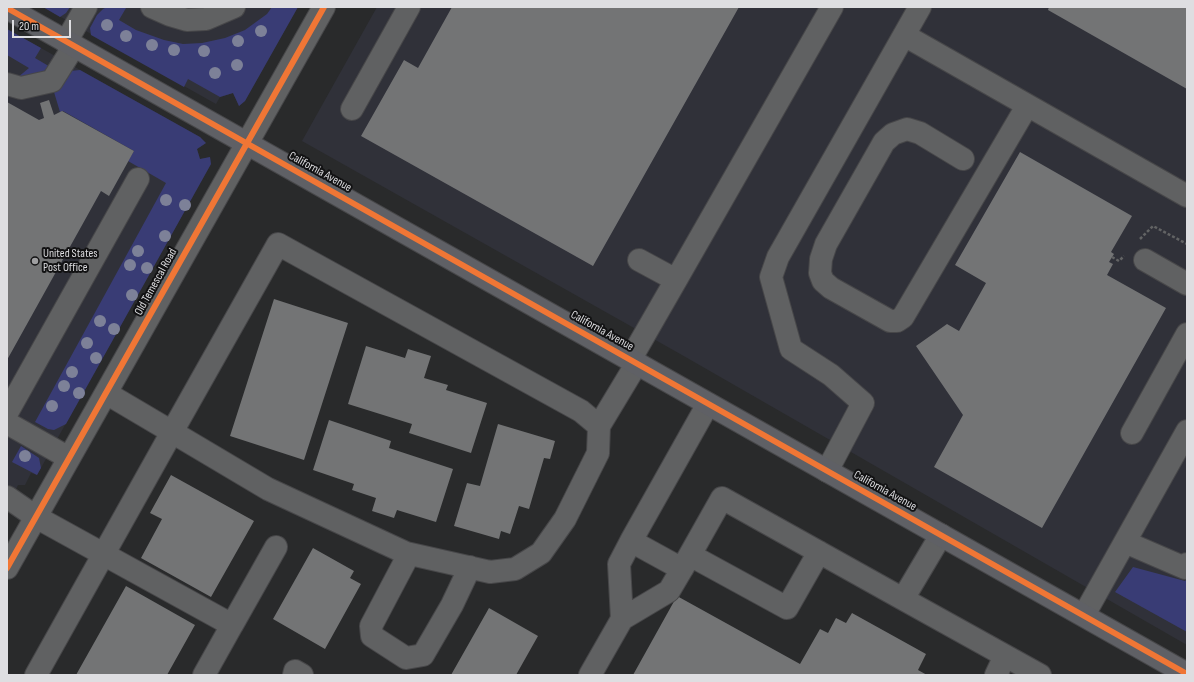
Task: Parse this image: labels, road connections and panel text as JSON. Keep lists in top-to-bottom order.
{
  "streets": {
    "main road": ["California Avenue"],
    "street": ["Old Temescal Road"]
  },
  "crossings": [
    ["California Avenue", "Old Temescal Road"]
  ],
  "places": ["United States Post Office"],
  "scale_bar": "20 m"
}
